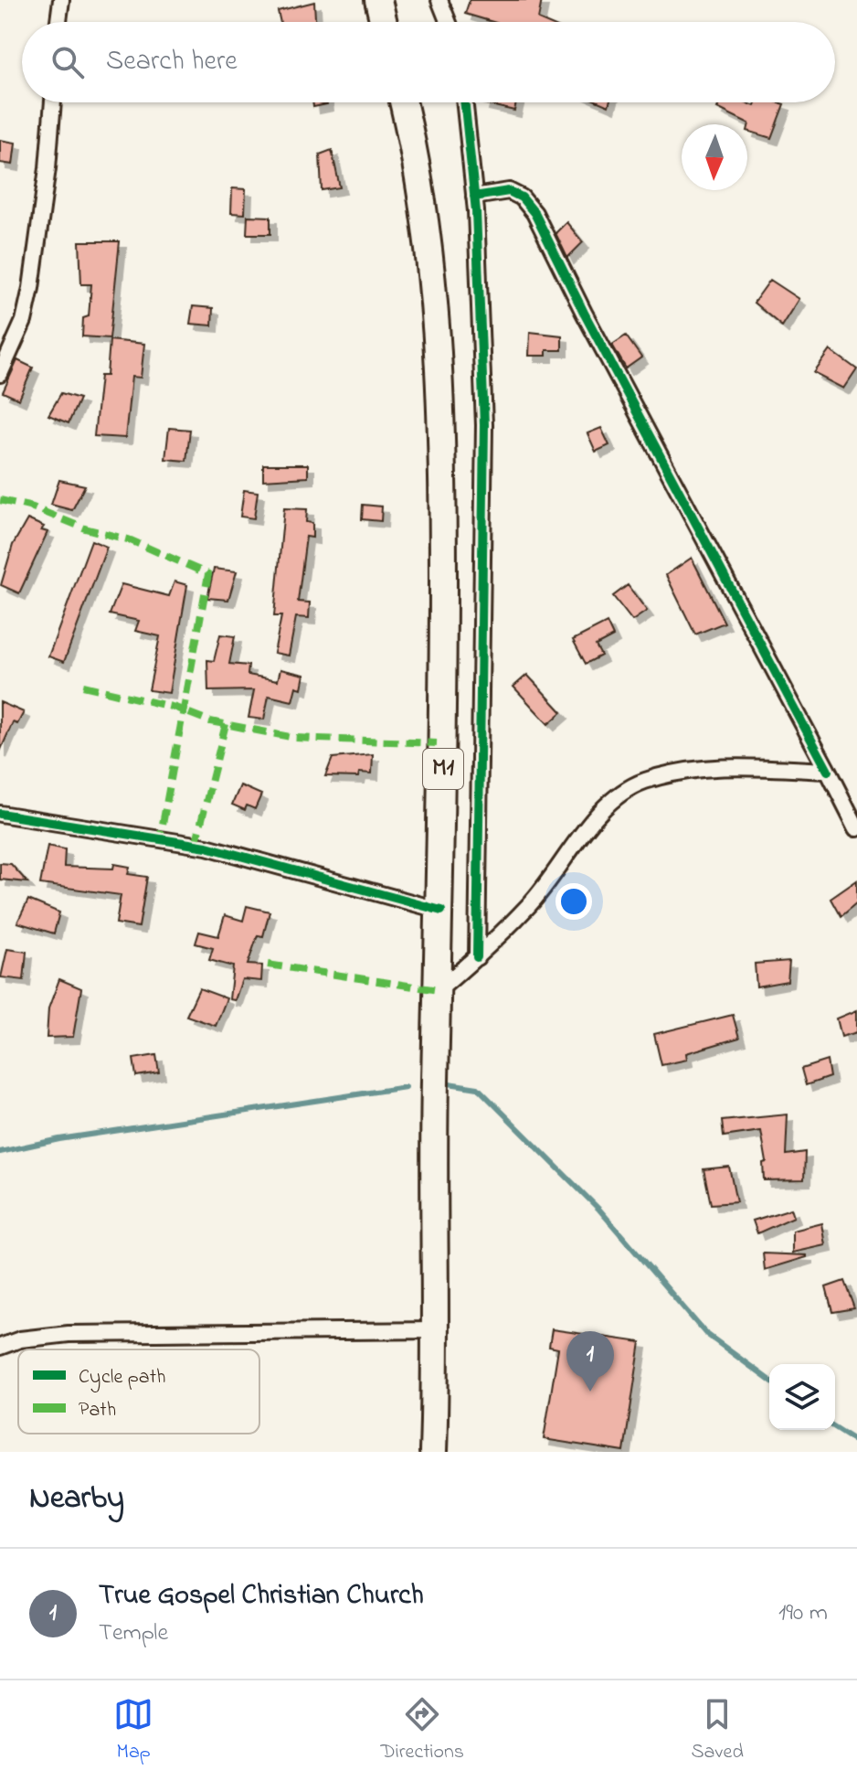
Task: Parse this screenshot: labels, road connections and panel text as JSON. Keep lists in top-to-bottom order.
{
  "streets": {
    "highway": ["M1"]
  },
  "legend": ["Cycle path", "Path"],
  "north": "bottom",
  "page": {
    "search": "Search here",
    "pins": "1",
    "heading": "Nearby",
    "list": [
      {
        "mark": "1",
        "name": "True Gospel Christian Church",
        "note": "Temple",
        "value": "190 m"
      }
    ],
    "nav": ["Map", "Directions", "Saved"]
  }
}
